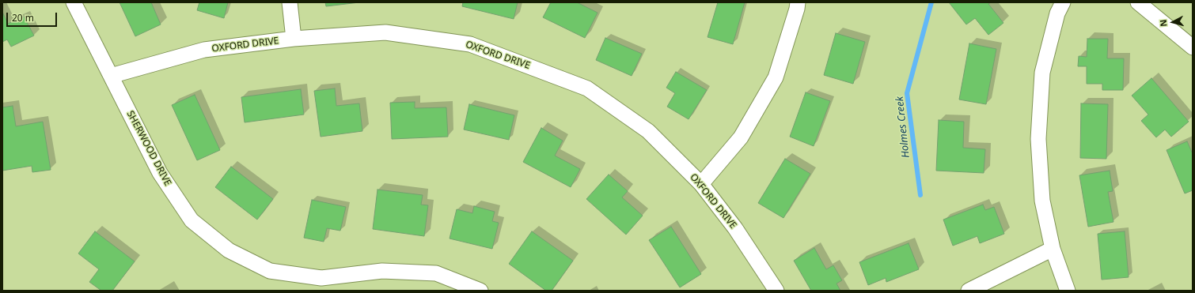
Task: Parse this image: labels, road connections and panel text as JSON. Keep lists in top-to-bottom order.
{
  "streets": {
    "street": ["OXFORD DRIVE", "SHERWOOD DRIVE"]
  },
  "crossings": [
    ["OXFORD DRIVE", "SHERWOOD DRIVE"]
  ],
  "water": ["Holmes Creek"],
  "scale_bar": "20 m",
  "north": "left"
}
